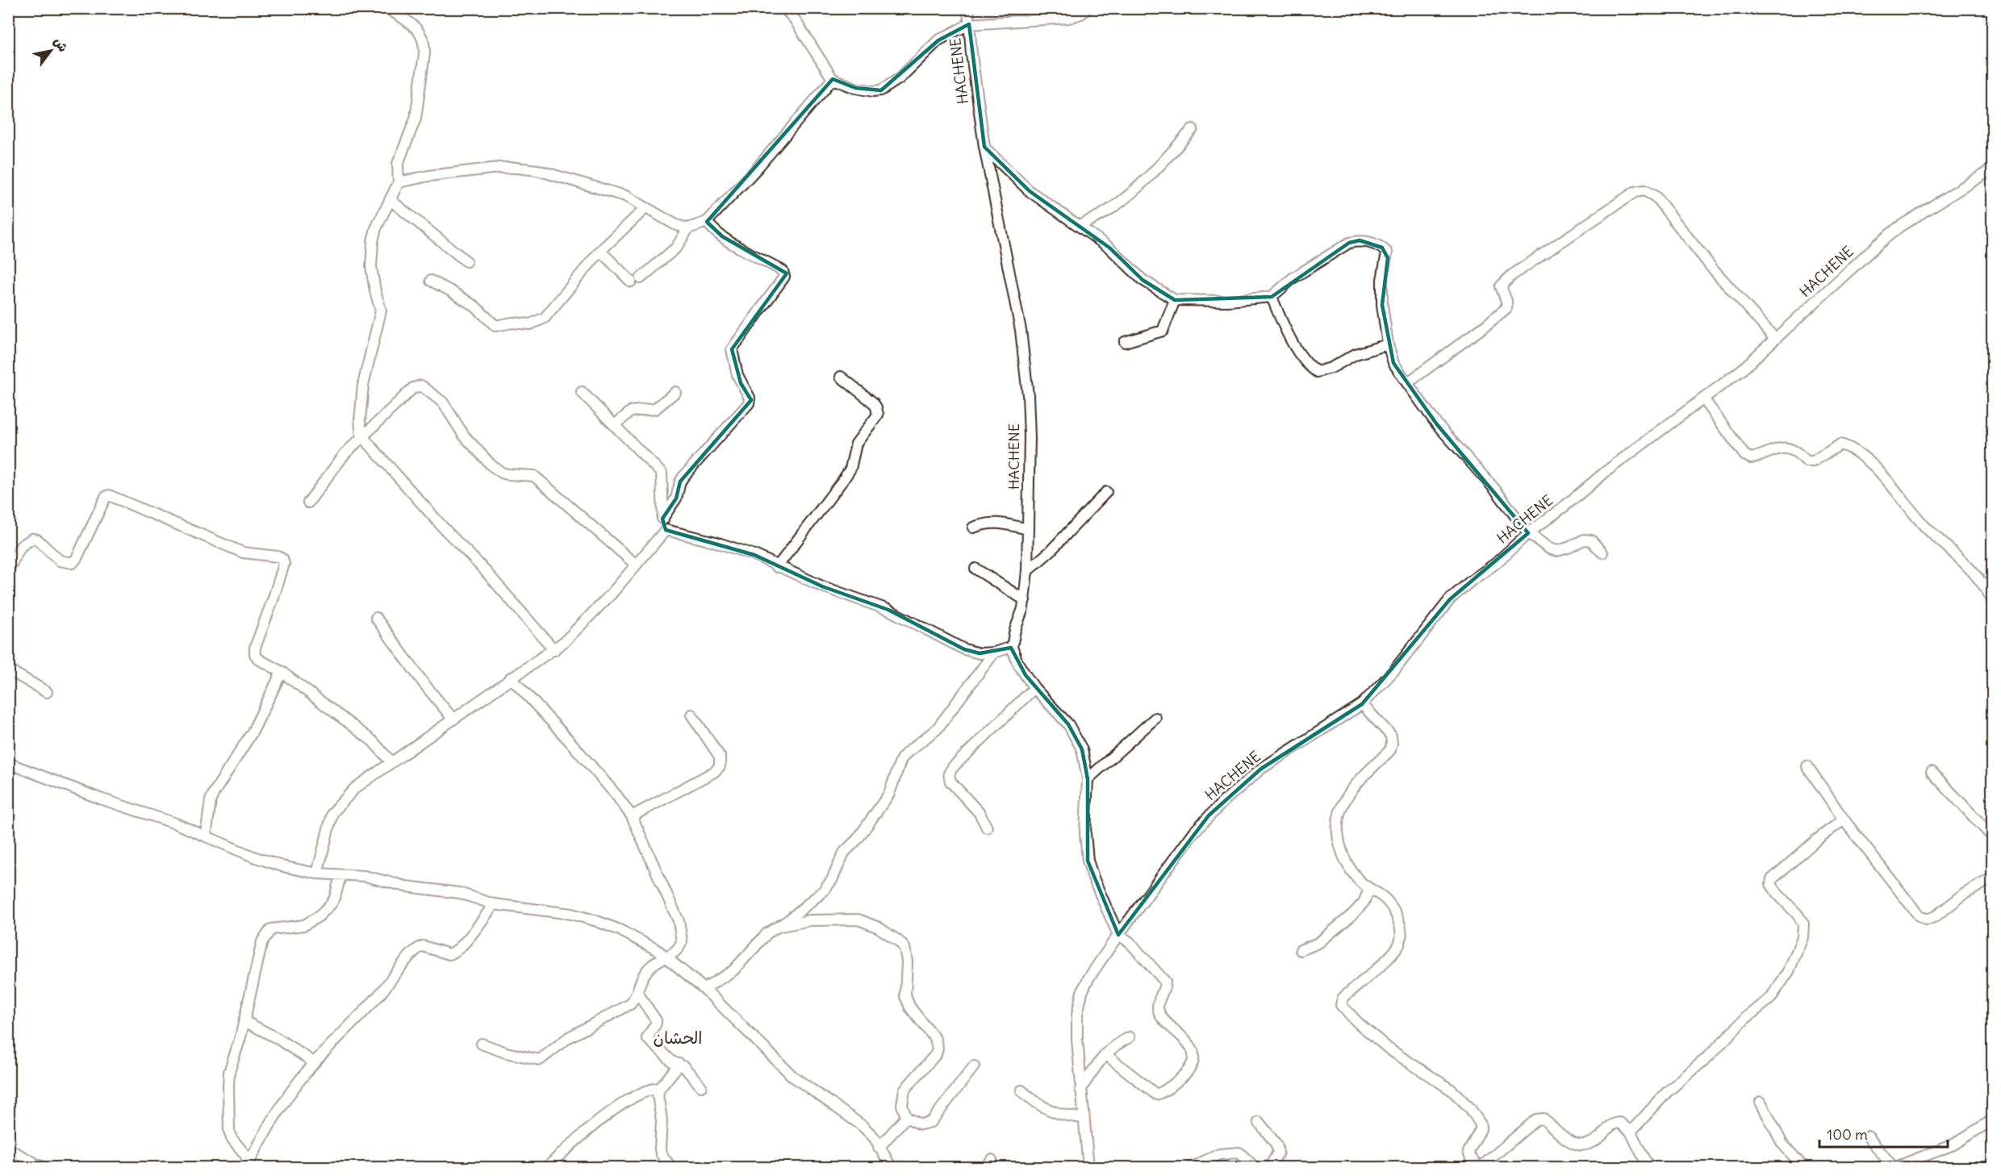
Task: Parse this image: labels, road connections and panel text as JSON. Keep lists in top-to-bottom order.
{
  "streets": {
    "street": ["HACHENE"]
  },
  "districts": ["الحشان"],
  "scale_bar": "100 m",
  "north": "top right"
}
